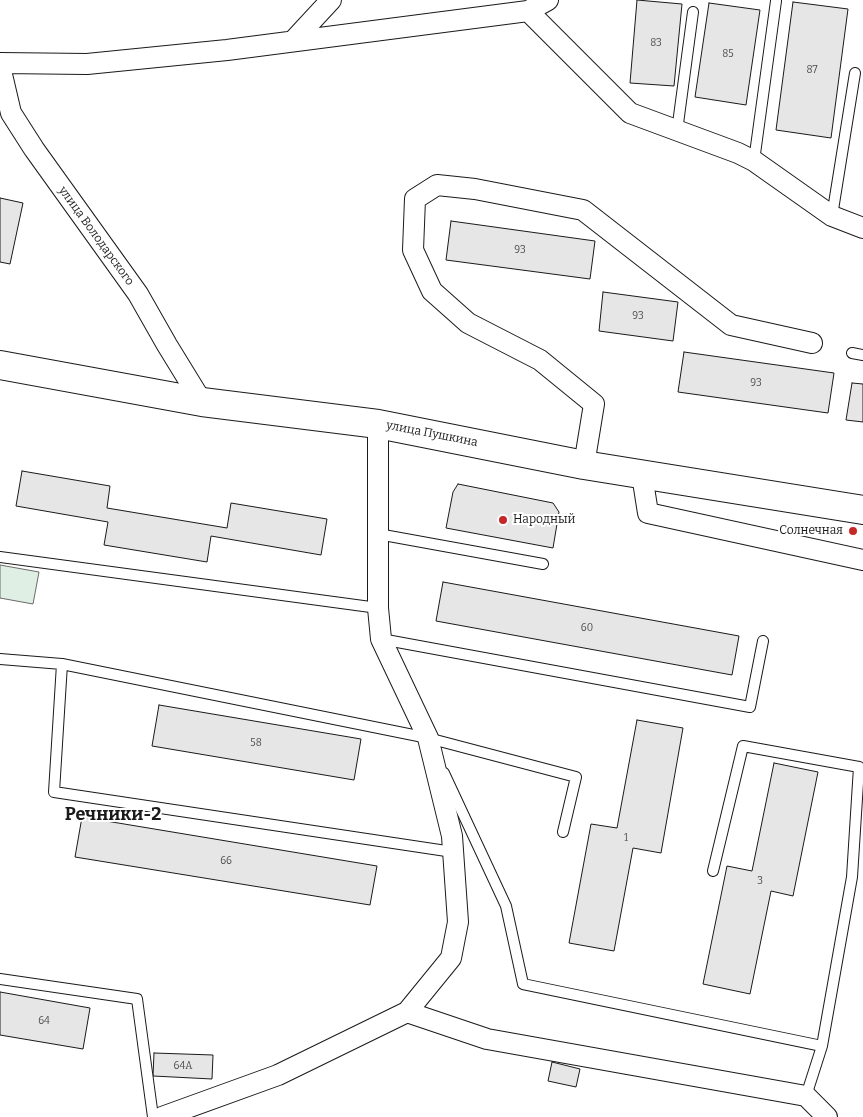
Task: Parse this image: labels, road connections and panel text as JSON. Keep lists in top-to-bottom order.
{
  "streets": {
    "main road": ["улица Пушкина"],
    "street": ["улица Володарского"]
  },
  "crossings": [
    ["улица Володарского", "улица Пушкина"]
  ],
  "districts": ["Речники-2"],
  "places": ["Народный", "Солнечная"],
  "house_numbers": [
    "83",
    "85",
    "87",
    "93",
    "93",
    "93",
    "60",
    "58",
    "1",
    "66",
    "3",
    "64",
    "64А"
  ]
}
